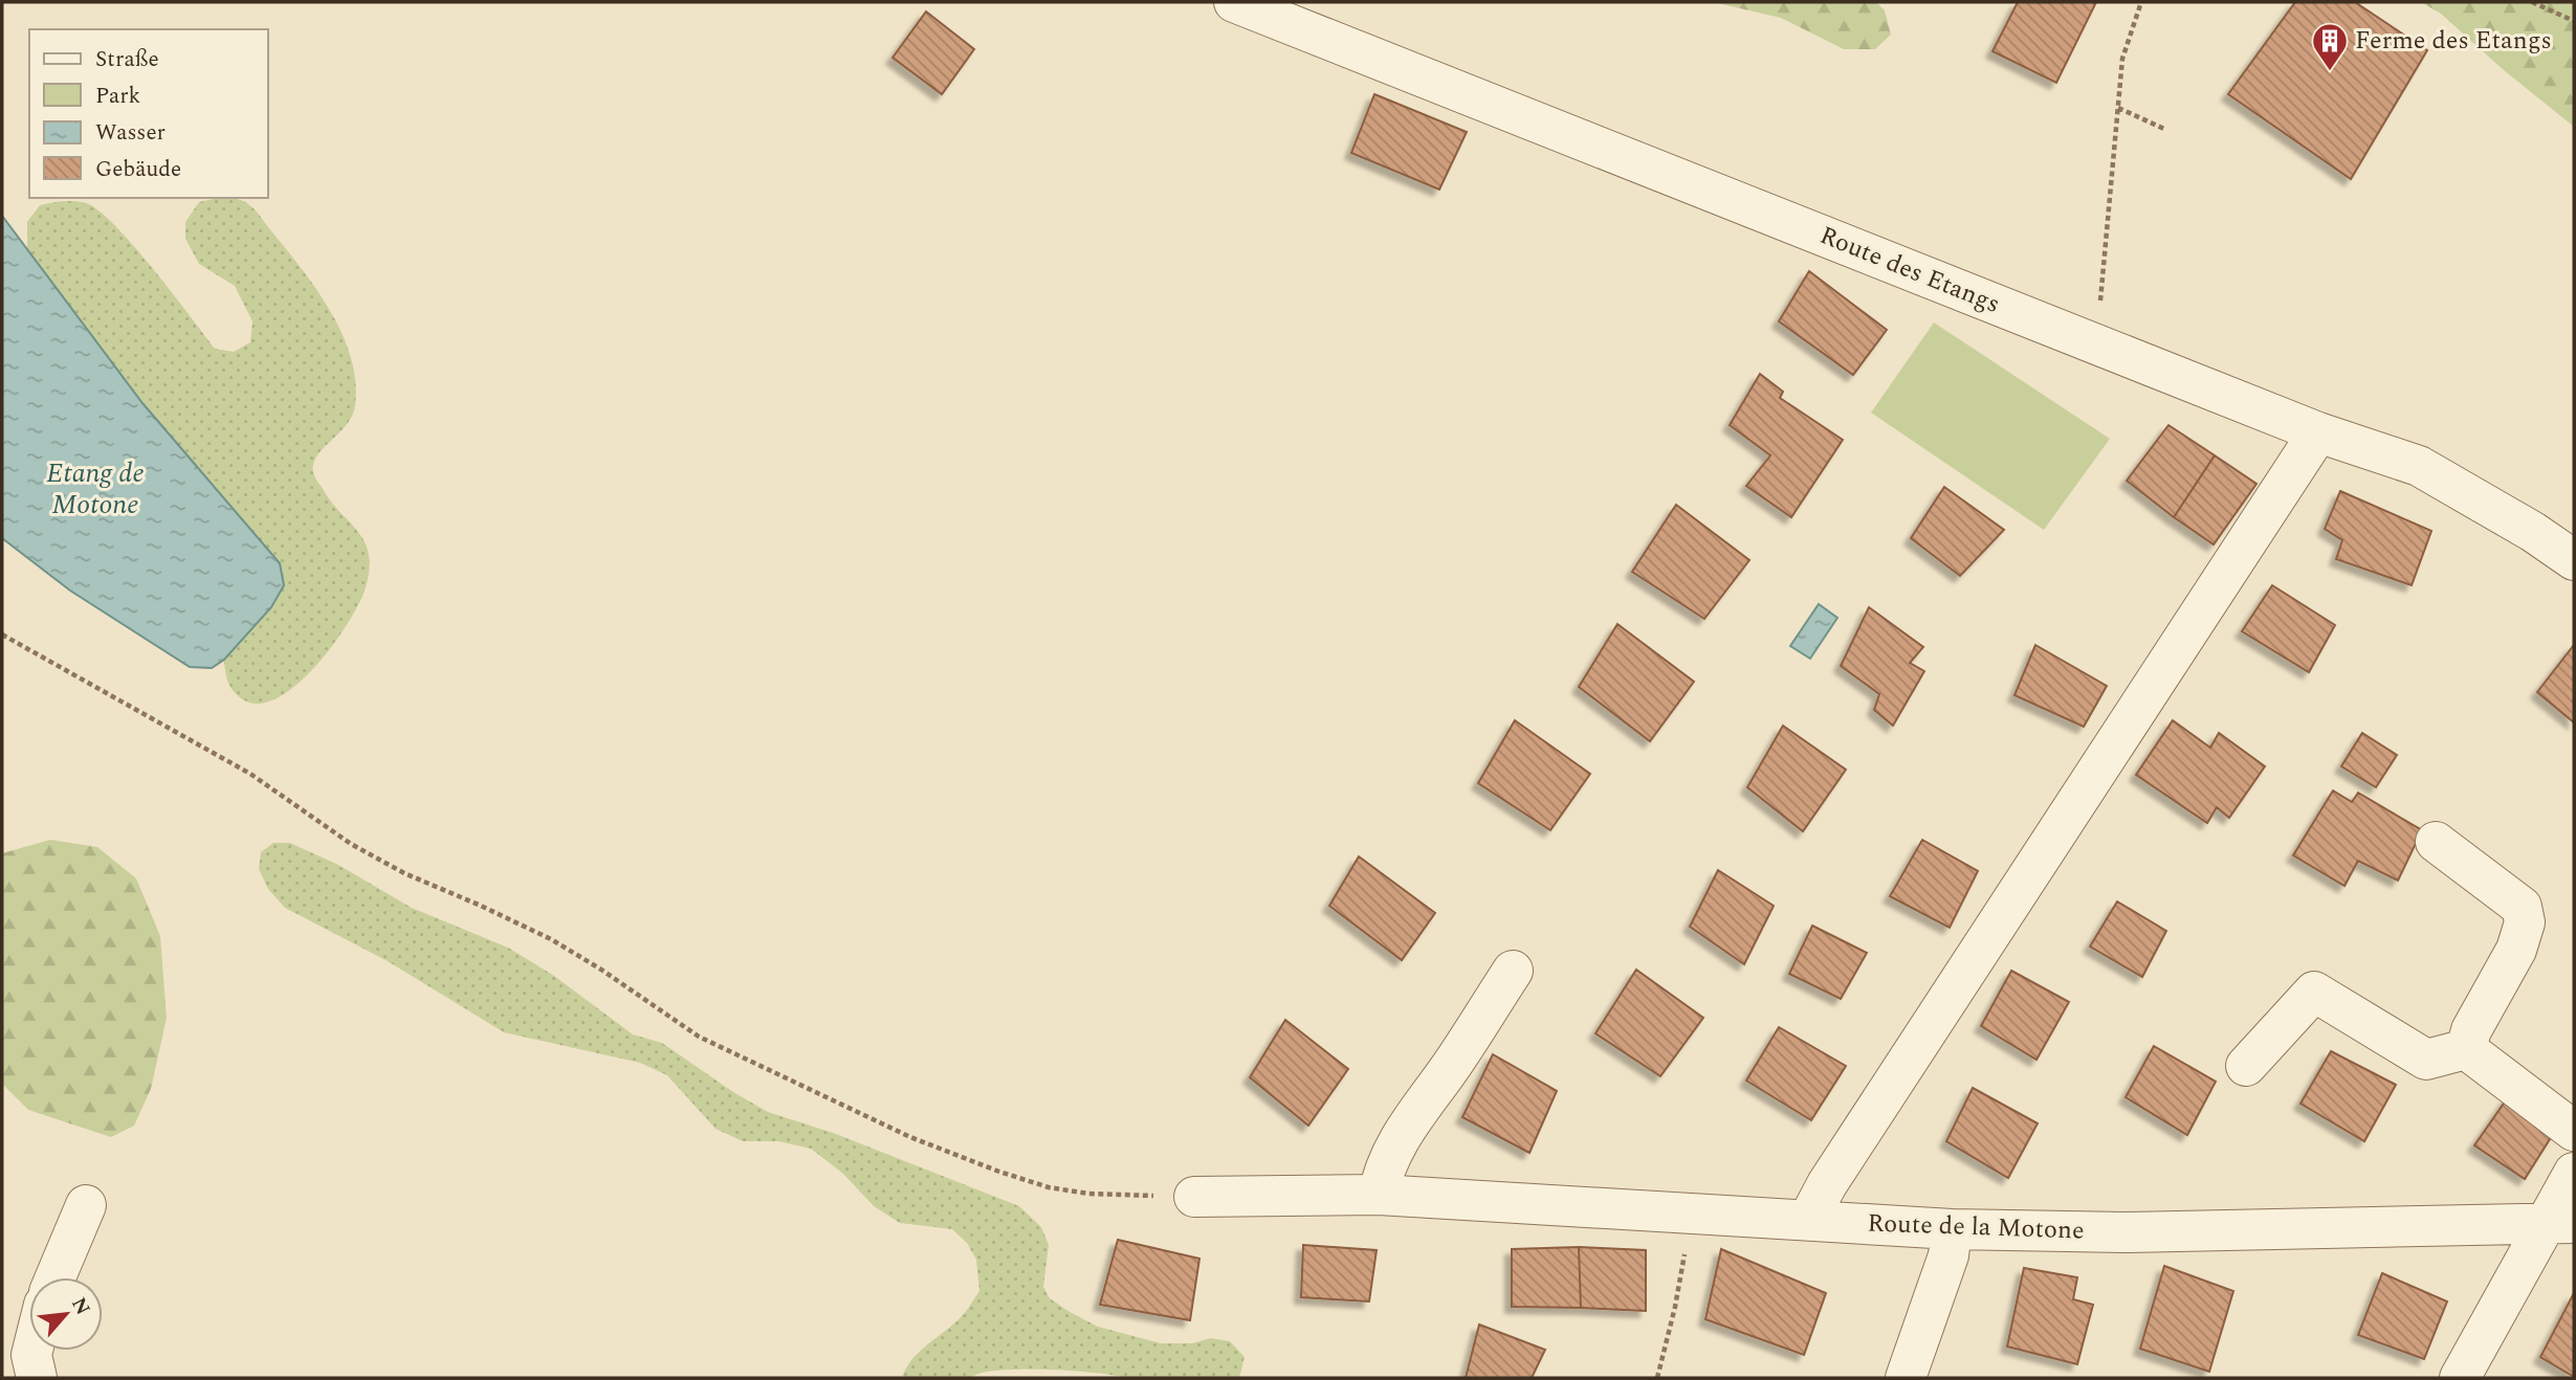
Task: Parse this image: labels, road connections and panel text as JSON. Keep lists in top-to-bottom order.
{
  "streets": {
    "street": ["Route des Etangs", "Route de la Motone"]
  },
  "water": ["Etang de Motone"],
  "places": {
    "building": ["Ferme des Etangs"]
  },
  "legend": [
    "Straße",
    "Park",
    "Wasser",
    "Gebäude"
  ],
  "north": "top right"
}
